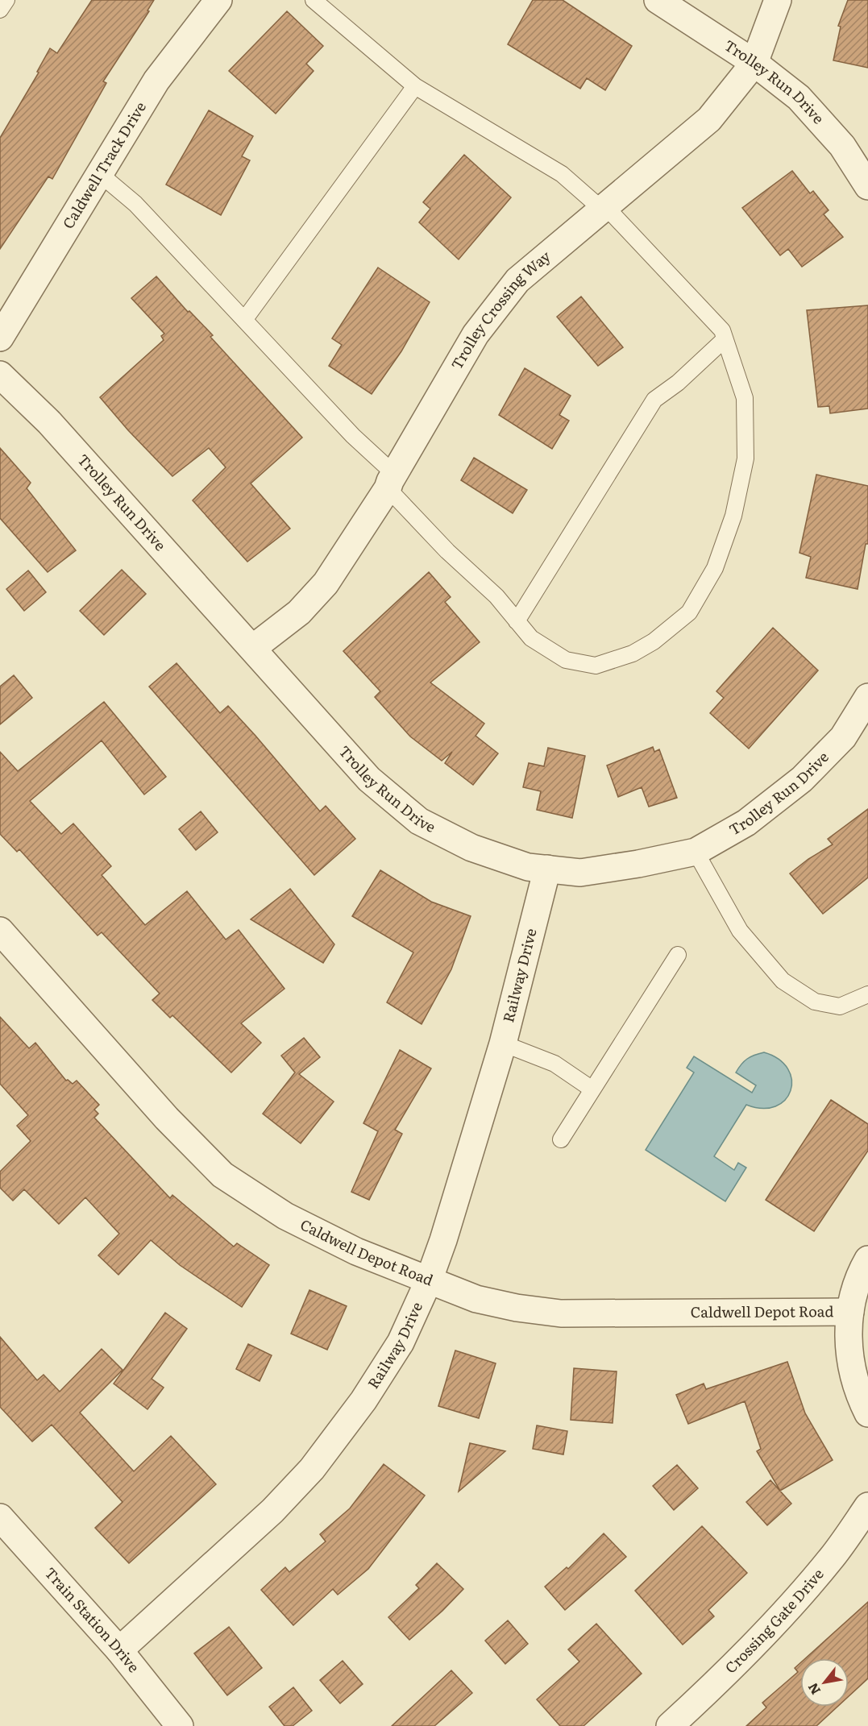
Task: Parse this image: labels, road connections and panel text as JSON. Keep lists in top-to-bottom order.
{
  "streets": {
    "street": [
      "Trolley Run Drive",
      "Caldwell Track Drive",
      "Trolley Crossing Way",
      "Railway Drive",
      "Caldwell Depot Road",
      "Train Station Drive",
      "Crossing Gate Drive"
    ]
  },
  "crossings": [
    ["Trolley Run Drive", "Trolley Crossing Way"],
    ["Trolley Run Drive", "Railway Drive"],
    ["Railway Drive", "Caldwell Depot Road"],
    ["Railway Drive", "Train Station Drive"]
  ],
  "north": "bottom left"
}
